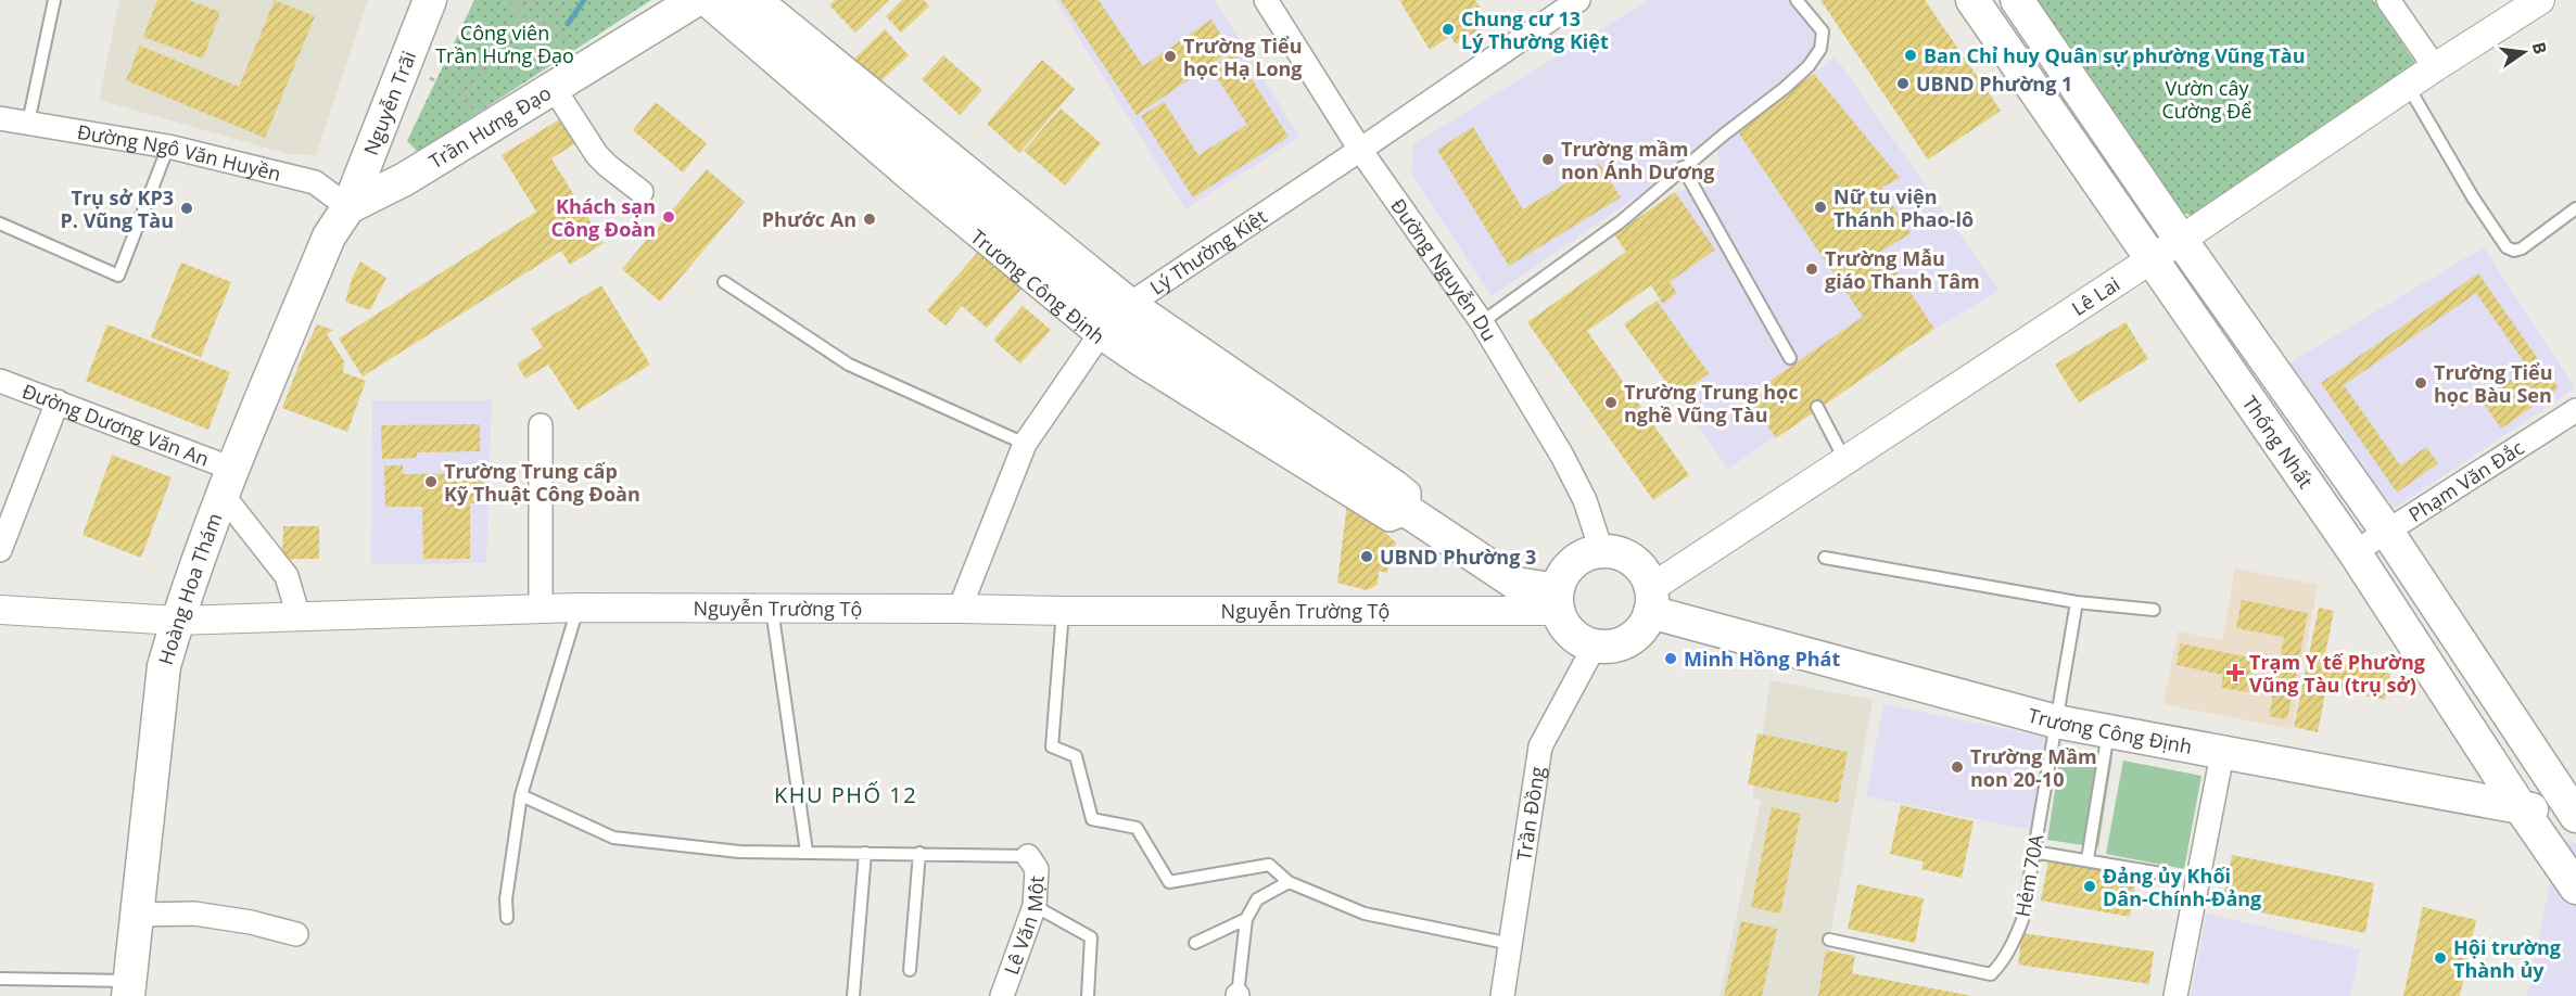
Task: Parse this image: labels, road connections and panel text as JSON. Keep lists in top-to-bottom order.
{
  "streets": {
    "main road": [
      "Nguyễn Trãi",
      "Trần Hưng Đạo",
      "Trương Công Định",
      "Thống Nhất",
      "Hoàng Hoa Thám"
    ],
    "street": [
      "Đường Ngô Văn Huyền",
      "Lý Thường Kiệt",
      "Đường Nguyễn Du",
      "Lê Lai",
      "Đường Dương Văn An",
      "Phạm Văn Đắc",
      "Nguyễn Trường Tộ",
      "Trần Đồng",
      "Lê Văn Một"
    ],
    "lane": ["Hẻm 70A"]
  },
  "crossings": [
    ["Nguyễn Trãi", "Trần Hưng Đạo"],
    ["Nguyễn Trãi", "Đường Ngô Văn Huyền"],
    ["Nguyễn Trãi", "Hoàng Hoa Thám"],
    ["Trần Hưng Đạo", "Đường Ngô Văn Huyền"],
    ["Trần Hưng Đạo", "Trương Công Định"],
    ["Trần Hưng Đạo", "Hoàng Hoa Thám"],
    ["Đường Ngô Văn Huyền", "Hoàng Hoa Thám"],
    ["Lý Thường Kiệt", "Đường Nguyễn Du"],
    ["Lý Thường Kiệt", "Trương Công Định"],
    ["Lý Thường Kiệt", "Nguyễn Trường Tộ"],
    ["Đường Nguyễn Du", "Trương Công Định"],
    ["Đường Nguyễn Du", "Lê Lai"],
    ["Đường Nguyễn Du", "Nguyễn Trường Tộ"],
    ["Đường Nguyễn Du", "Trần Đồng"],
    ["Trương Công Định", "Lê Lai"],
    ["Trương Công Định", "Thống Nhất"],
    ["Trương Công Định", "Nguyễn Trường Tộ"],
    ["Trương Công Định", "Trần Đồng"],
    ["Trương Công Định", "Hẻm 70A"],
    ["Lê Lai", "Thống Nhất"],
    ["Lê Lai", "Nguyễn Trường Tộ"],
    ["Lê Lai", "Trần Đồng"],
    ["Đường Dương Văn An", "Hoàng Hoa Thám"],
    ["Thống Nhất", "Phạm Văn Đắc"],
    ["Hoàng Hoa Thám", "Nguyễn Trường Tộ"],
    ["Nguyễn Trường Tộ", "Trần Đồng"]
  ],
  "districts": ["KHU PHỐ 12"],
  "parks": ["Công viên Trần Hưng Đạo", "Vườn cây Cường Để"],
  "places": {
    "other": [
      "Chung cư 13 Lý Thường Kiệt",
      "Ban Chỉ huy Quân sự phường Vũng Tàu",
      "Trường Tiểu học Hạ Long",
      "UBND Phường 1",
      "Trường mầm non Ánh Dương",
      "Nữ tu viện Thánh Phao-lô",
      "Trụ sở KP3 P. Vũng Tàu",
      "Khách sạn Công Đoàn",
      "Phước An",
      "Trường Mẫu giáo Thanh Tâm",
      "Trường Tiểu học Bàu Sen",
      "Trường Trung học nghề Vũng Tàu",
      "Trường Trung cấp Kỹ Thuật Công Đoàn",
      "UBND Phường 3",
      "Minh Hồng Phát",
      "Trường Mầm non 20-10",
      "Đảng ủy Khối Dân-Chính-Đảng",
      "Hội trường Thành ủy"
    ],
    "health": ["Trạm Y tế Phường Vũng Tàu (trụ sở)"]
  },
  "north": "right"
}
